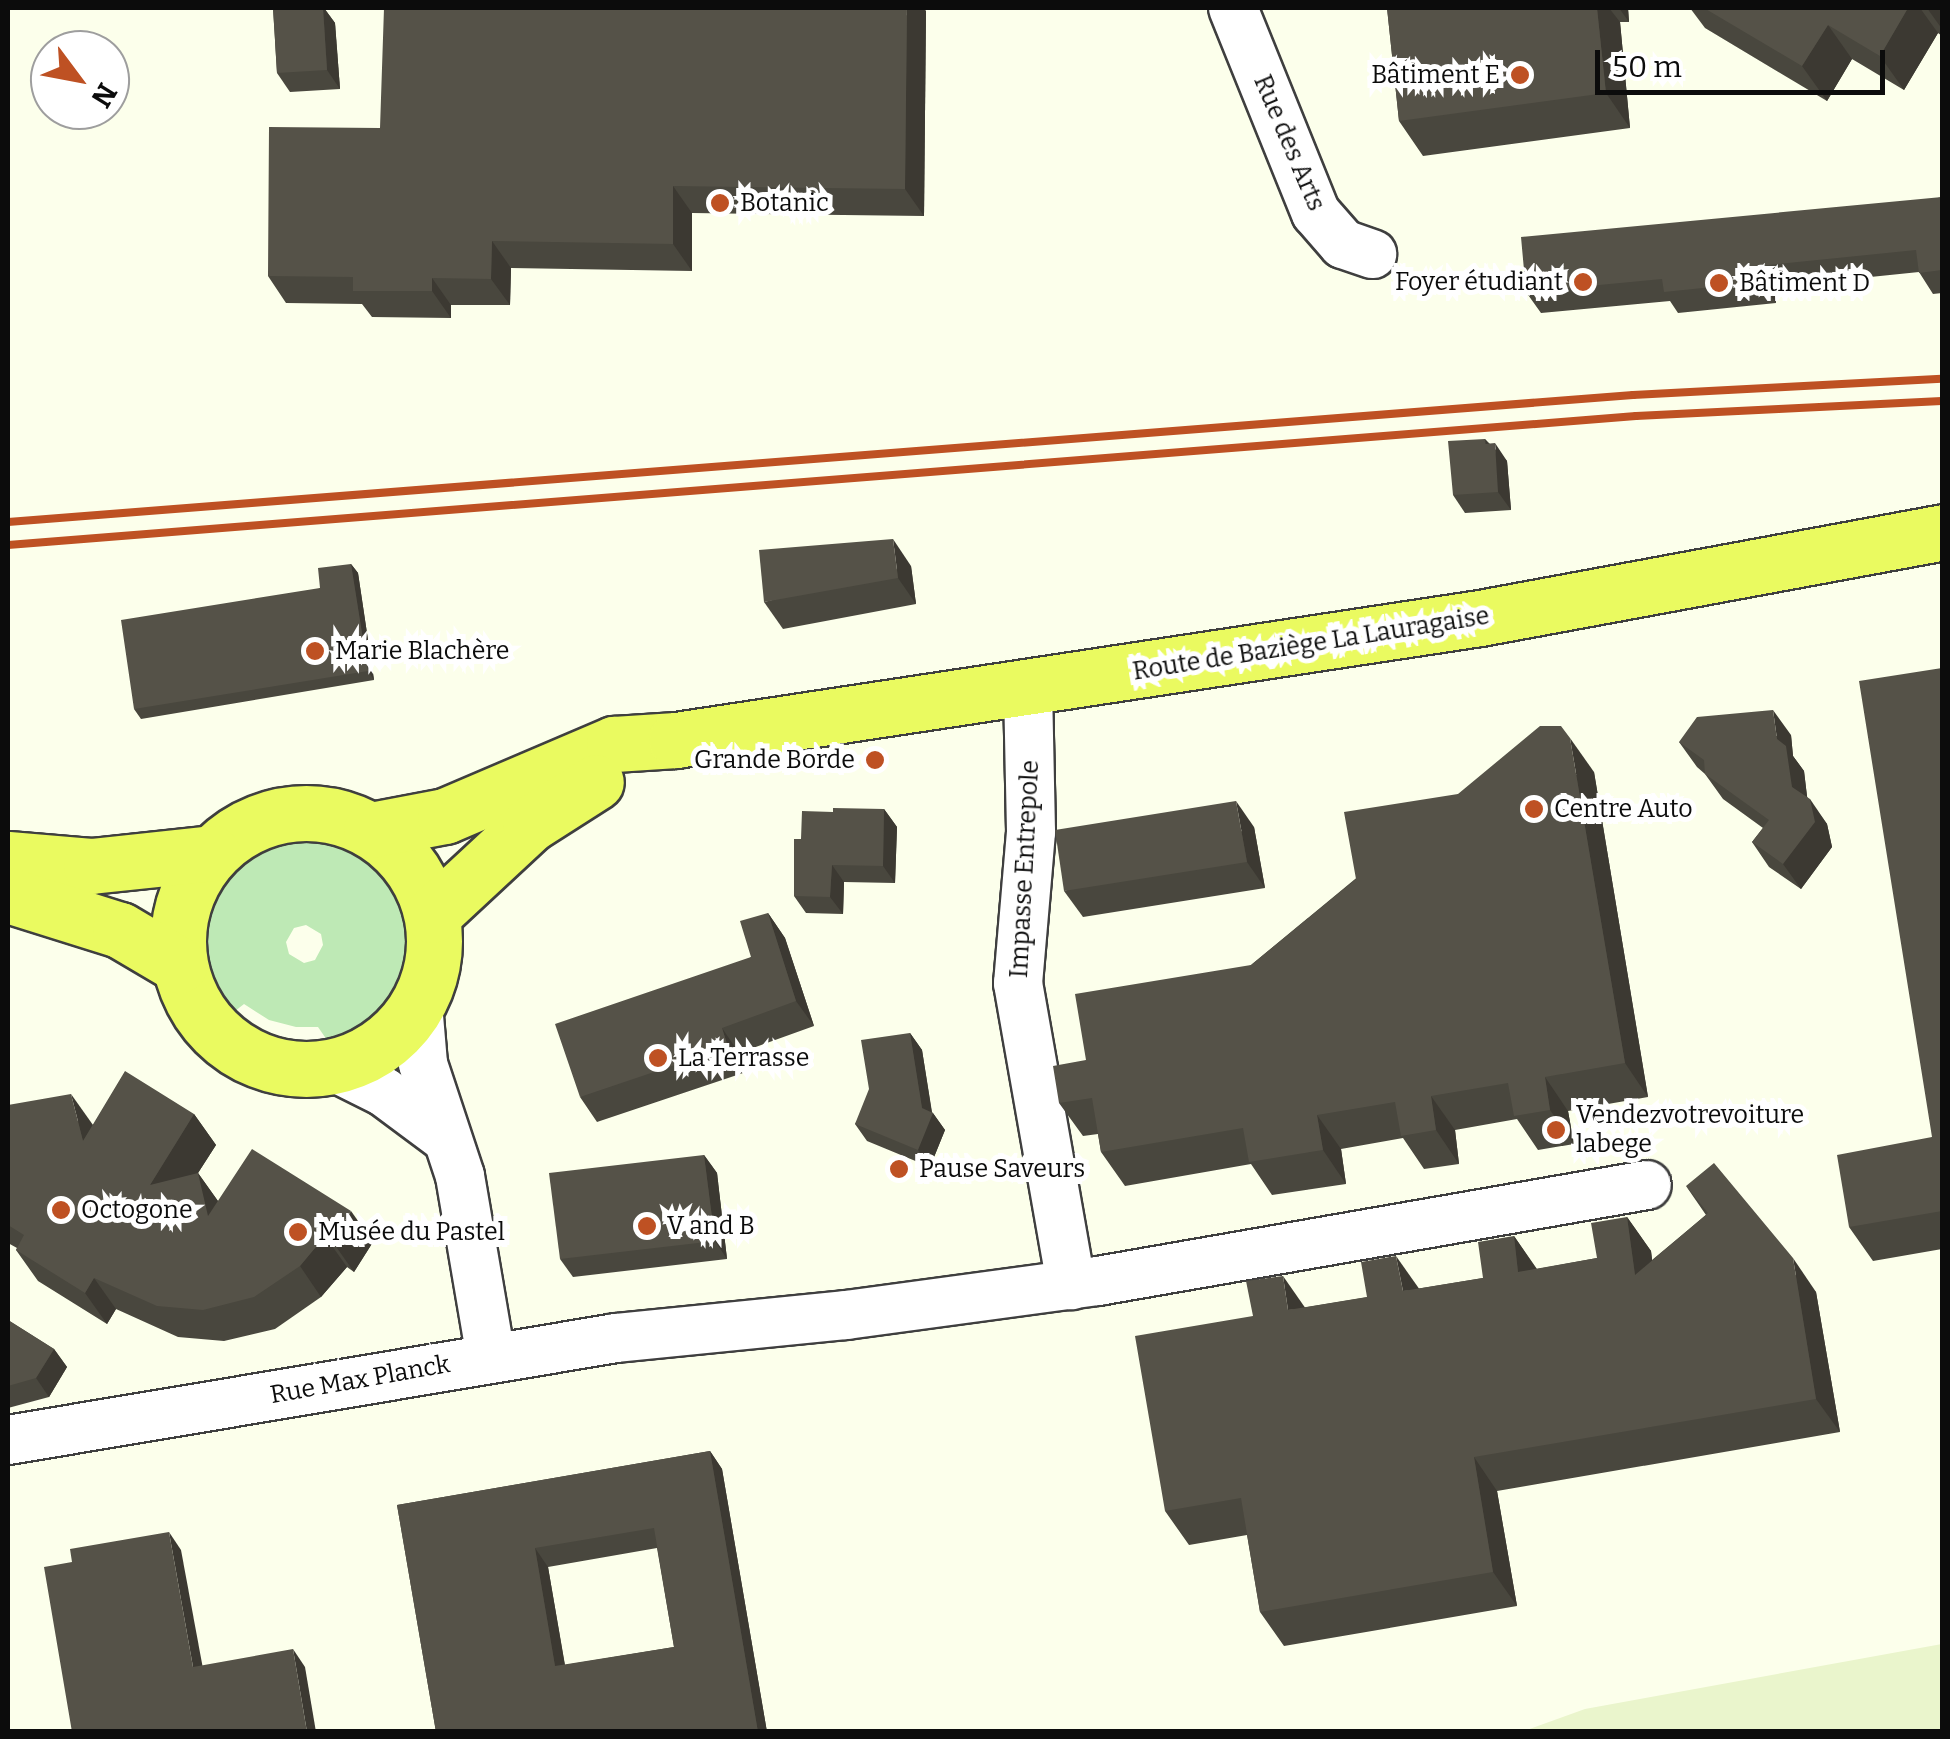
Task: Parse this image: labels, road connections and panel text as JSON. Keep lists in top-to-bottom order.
{
  "streets": {
    "main road": ["Route de Baziège La Lauragaise"],
    "street": ["Rue des Arts", "Impasse Entrepole", "Rue Max Planck"]
  },
  "crossings": [
    ["Route de Baziège La Lauragaise", "Impasse Entrepole"]
  ],
  "places": [
    "Bâtiment E",
    "Botanic",
    "Foyer étudiant",
    "Bâtiment D",
    "Marie Blachère",
    "Grande Borde",
    "Centre Auto",
    "La Terrasse",
    "Vendezvotrevoiture labege",
    "Pause Saveurs",
    "Octogone",
    "V and B",
    "Musée du Pastel"
  ],
  "scale_bar": "50 m",
  "north": "bottom right"
}
